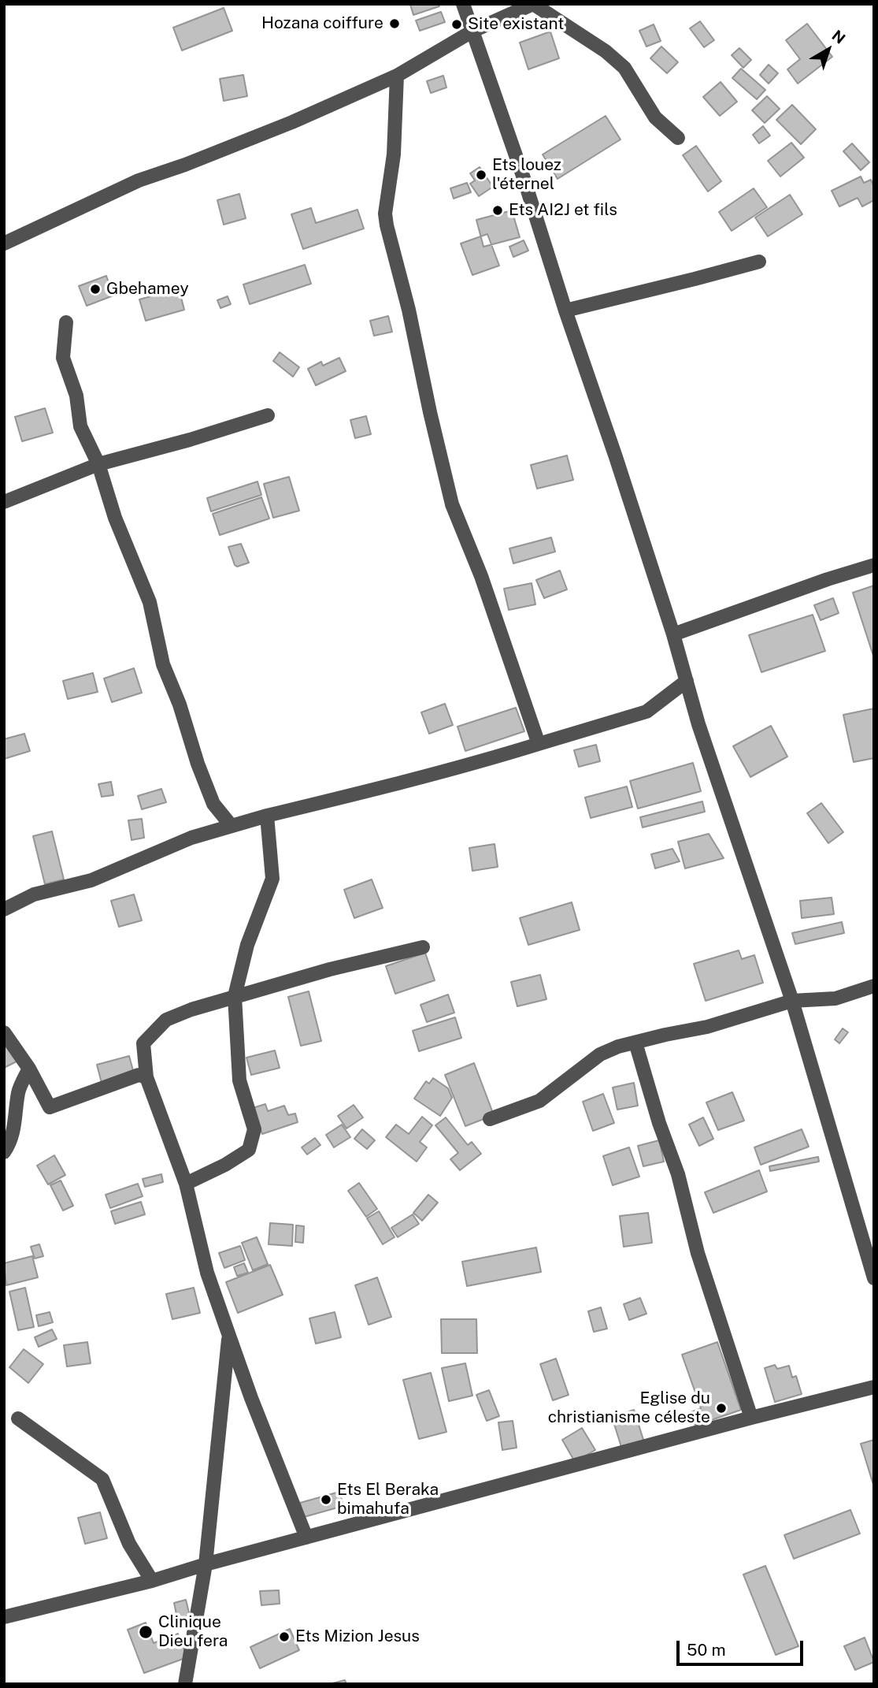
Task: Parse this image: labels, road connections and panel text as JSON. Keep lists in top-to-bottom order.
{
  "places": [
    "Hozana coiffure",
    "Site existant",
    "Ets louez l'éternel",
    "Ets AI2J et fils",
    "Gbehamey",
    "Eglise du christianisme céleste",
    "Ets El Beraka bimahufa",
    "Clinique Dieu fera",
    "Ets Mizion Jesus"
  ],
  "scale_bar": "50 m",
  "north": "top right"
}
